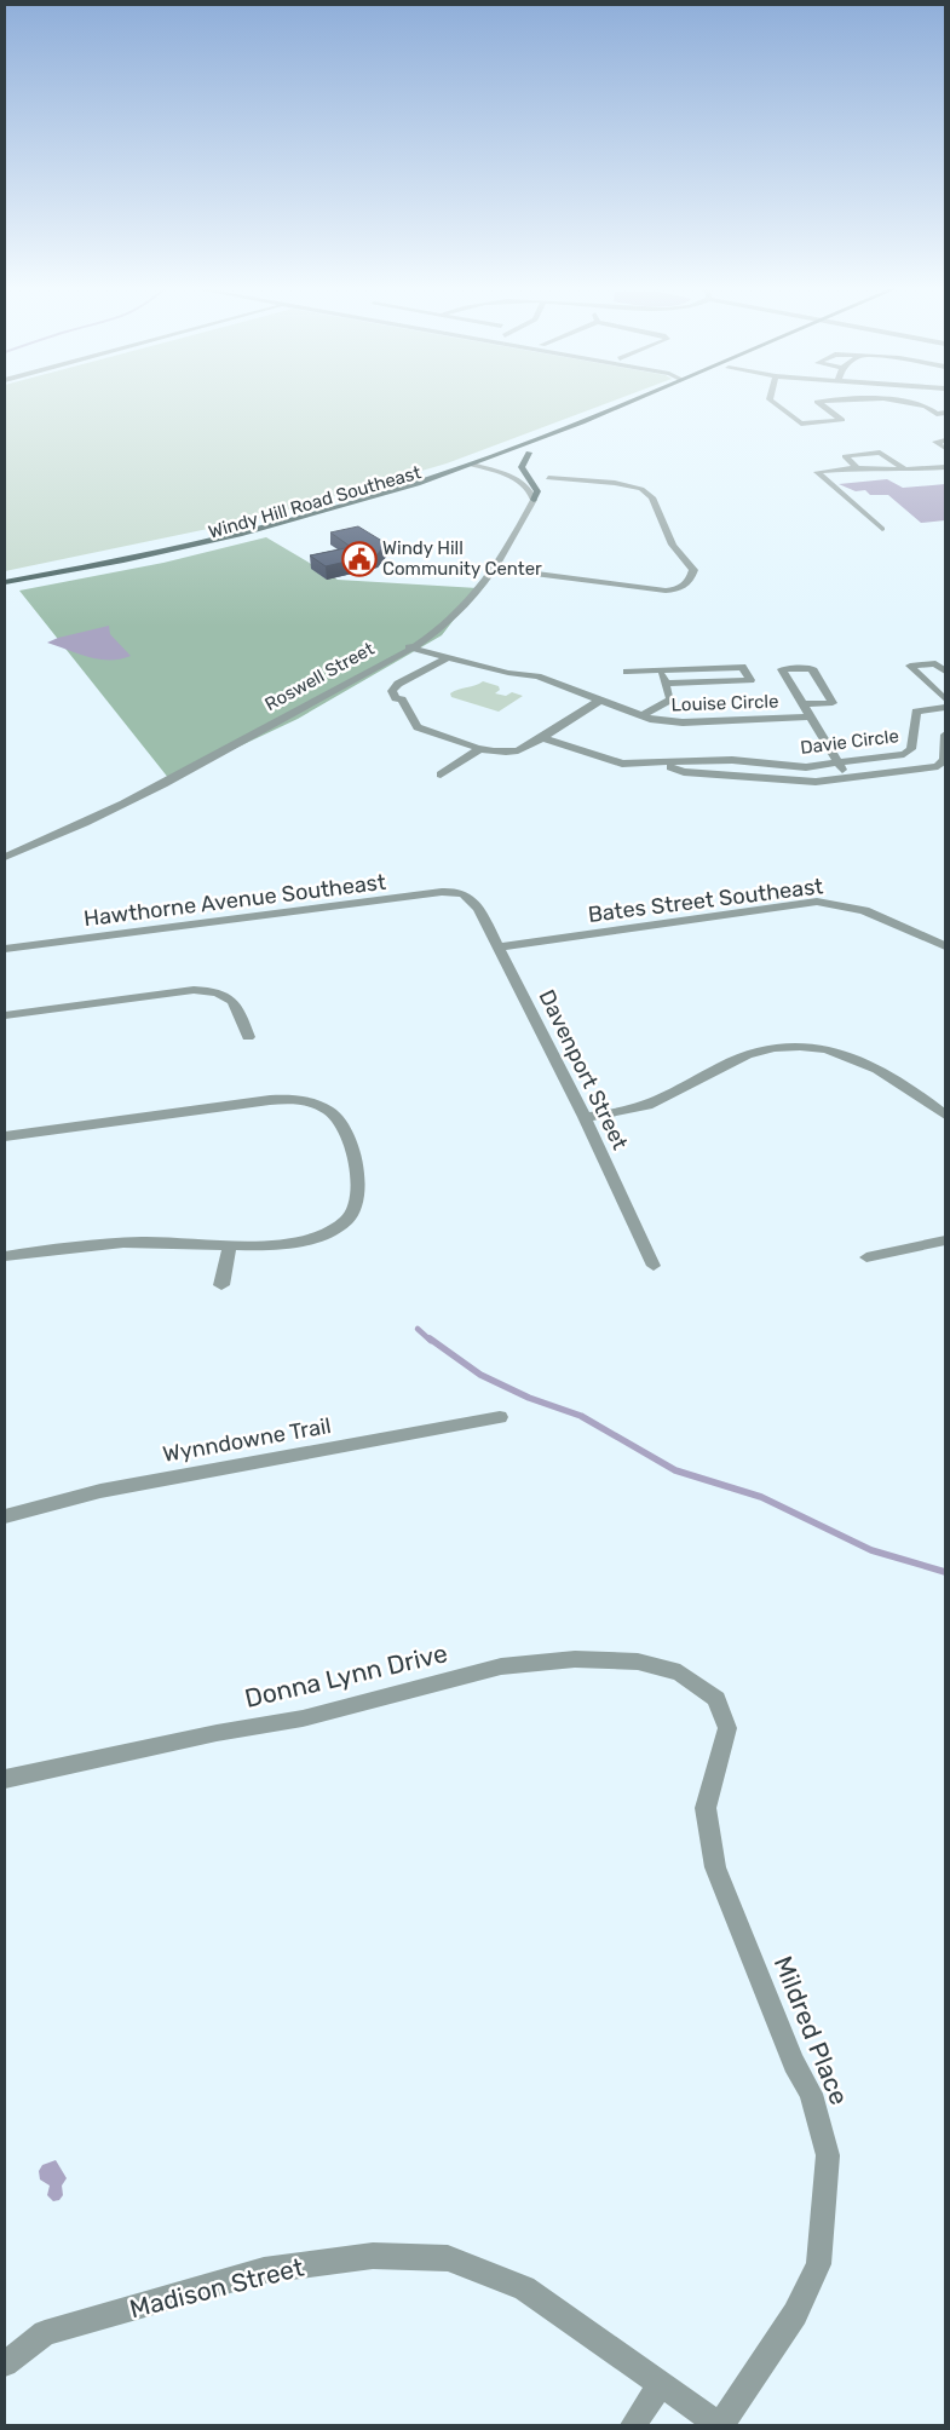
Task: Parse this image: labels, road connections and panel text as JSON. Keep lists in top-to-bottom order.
{
  "streets": {
    "main road": ["Windy Hill Road Southeast"],
    "street": [
      "Roswell Street",
      "Louise Circle",
      "Davie Circle",
      "Hawthorne Avenue Southeast",
      "Bates Street Southeast",
      "Davenport Street",
      "Wynndowne Trail",
      "Donna Lynn Drive",
      "Mildred Place",
      "Madison Street"
    ]
  },
  "crossings": [
    ["Roswell Street", "Louise Circle"],
    ["Hawthorne Avenue Southeast", "Davenport Street"],
    ["Bates Street Southeast", "Davenport Street"],
    ["Donna Lynn Drive", "Mildred Place"],
    ["Mildred Place", "Madison Street"]
  ],
  "places": {
    "public building": ["Windy Hill Community Center"]
  }
}
